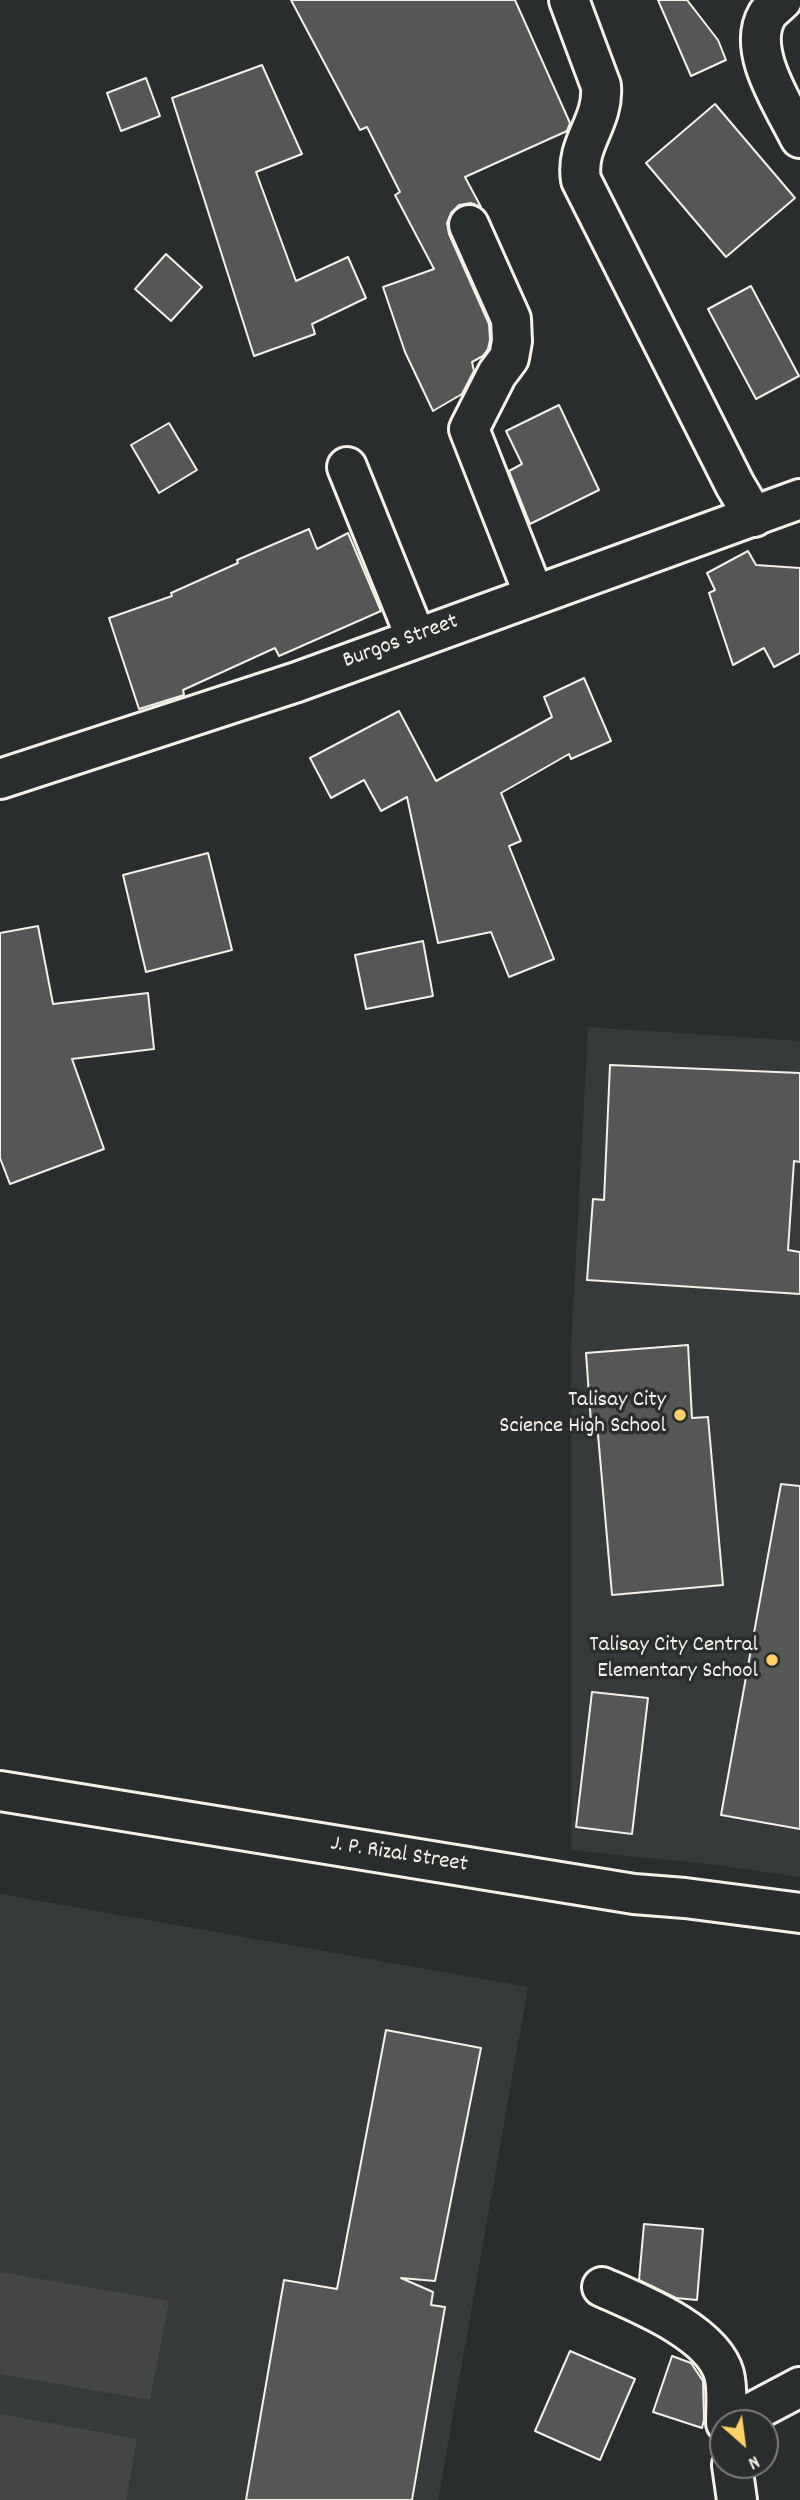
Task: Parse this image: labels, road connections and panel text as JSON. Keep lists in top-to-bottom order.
{
  "streets": {
    "street": ["Burgos Street", "J. P. Rizal Street"]
  },
  "places": ["Talisay City Science High School", "Talisay City Central Elementary School"],
  "north": "bottom right"
}
